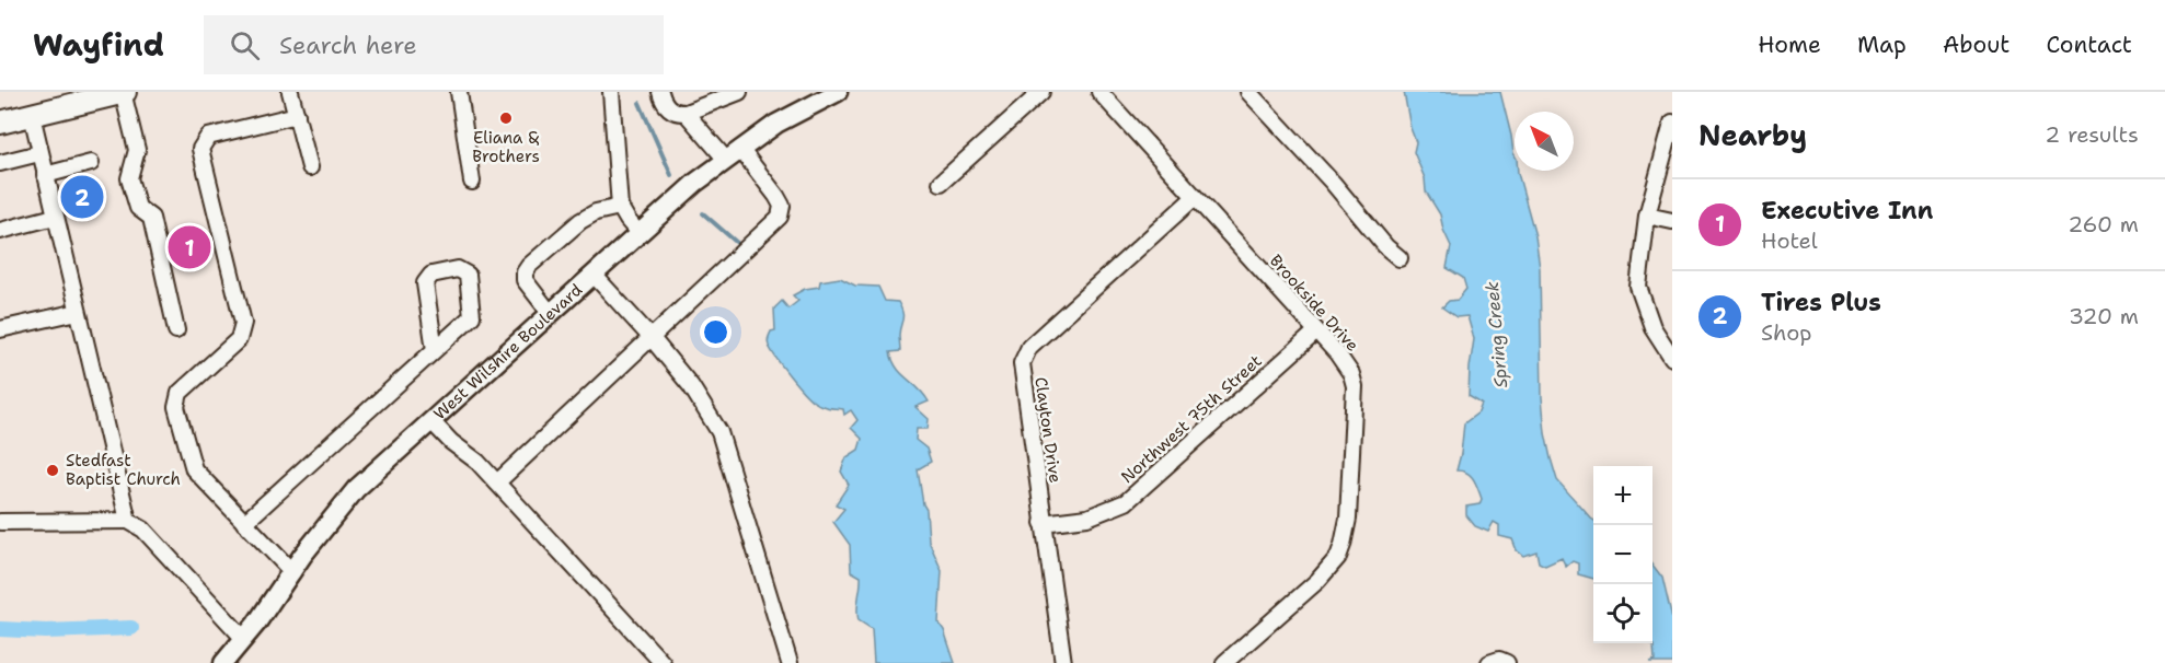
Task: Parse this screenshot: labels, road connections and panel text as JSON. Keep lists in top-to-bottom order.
{
  "streets": {
    "main road": ["West Wilshire Boulevard"],
    "street": ["Brookside Drive", "Northwest 75th Street", "Clayton Drive"]
  },
  "crossings": [
    ["Brookside Drive", "Northwest 75th Street"],
    ["Brookside Drive", "Clayton Drive"],
    ["Northwest 75th Street", "Clayton Drive"]
  ],
  "water": ["Spring Creek"],
  "places": ["Eliana & Brothers", "Stedfast Baptist Church"],
  "north": "top left",
  "page": {
    "header": "Wayfind",
    "search": "Search here",
    "nav": [
      "Home",
      "Map",
      "About",
      "Contact"
    ],
    "heading": ["Nearby", "2 results"],
    "pins": ["2", "1"],
    "list": [
      {
        "mark": "1",
        "name": "Executive Inn",
        "note": "Hotel",
        "value": "260 m"
      },
      {
        "mark": "2",
        "name": "Tires Plus",
        "note": "Shop",
        "value": "320 m"
      }
    ],
    "map_buttons": ["+", "−"]
  }
}
